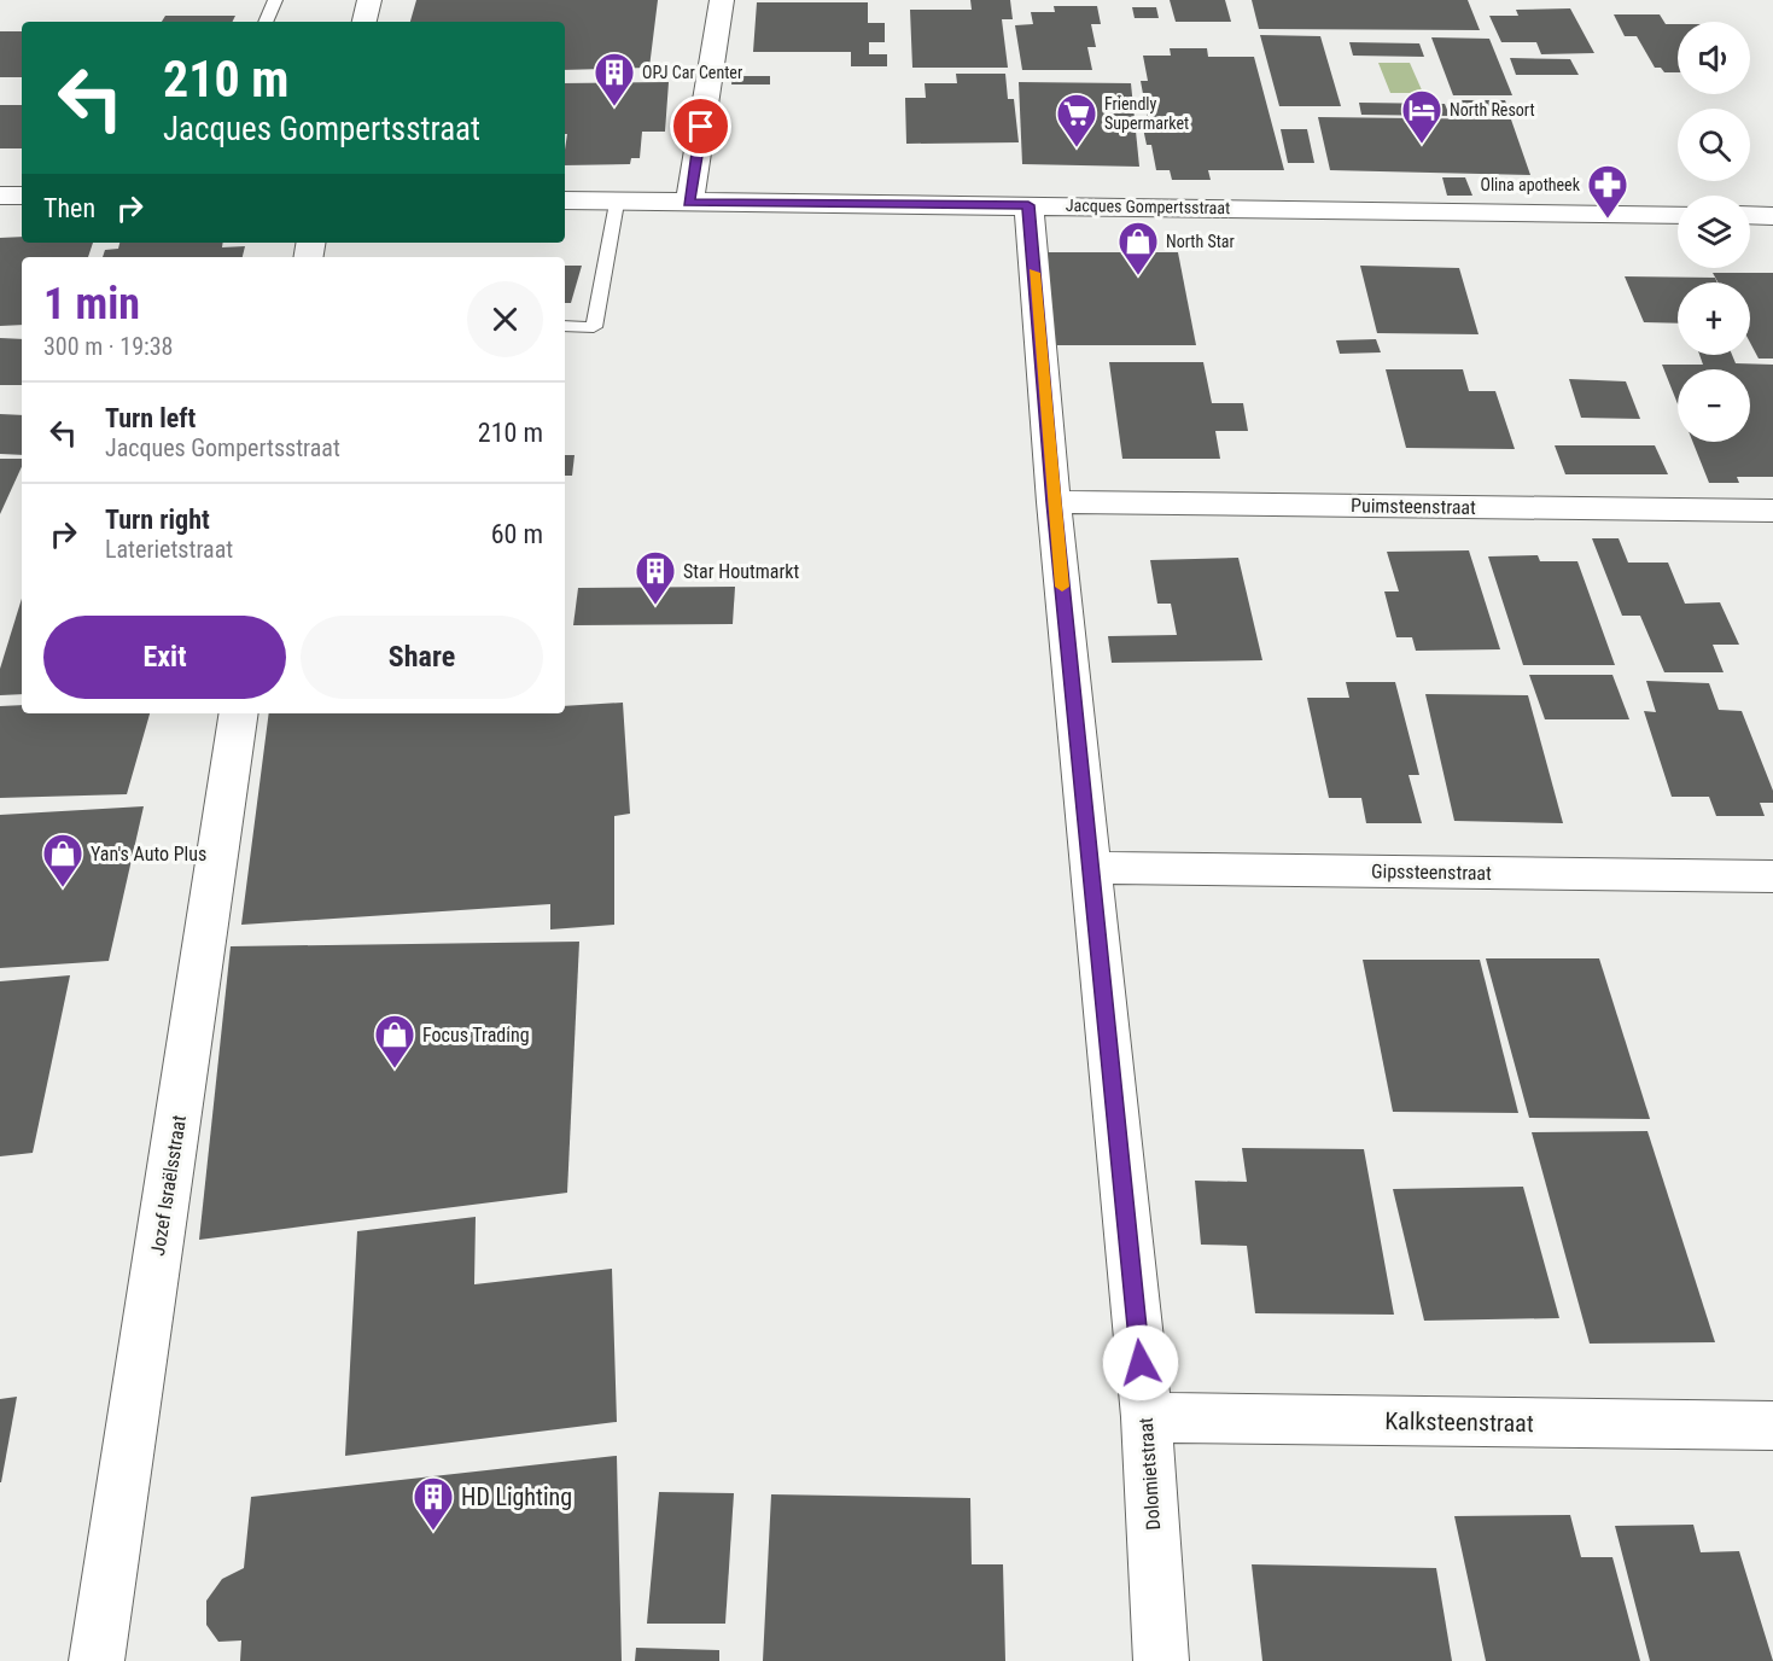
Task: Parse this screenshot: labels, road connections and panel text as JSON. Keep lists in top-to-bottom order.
{
  "streets": {
    "street": [
      "Jacques Gompertsstraat",
      "Puimsteenstraat",
      "Gipssteenstraat",
      "Jozef Israëlsstraat",
      "Kalksteenstraat",
      "Dolomietstraat"
    ]
  },
  "crossings": [
    ["Jacques Gompertsstraat", "Dolomietstraat"],
    ["Puimsteenstraat", "Dolomietstraat"],
    ["Gipssteenstraat", "Dolomietstraat"],
    ["Kalksteenstraat", "Dolomietstraat"]
  ],
  "places": {
    "building": ["OPJ Car Center", "Star Houtmarkt", "HD Lighting"],
    "hotel": ["North Resort"],
    "supermarket": ["Friendly Supermarket"],
    "pharmacy": ["Olina apotheek"],
    "shop": ["North Star", "Yan's Auto Plus", "Focus Trading"]
  },
  "page": {
    "map_buttons": ["+", "−"],
    "turn": ["210 m", "Jacques Gompertsstraat"],
    "then": "Then",
    "heading": ["1 min", "300 m · 19:38"],
    "list": [
      {
        "name": "Turn left",
        "note": "Jacques Gompertsstraat",
        "value": "210 m"
      },
      {
        "name": "Turn right",
        "note": "Laterietstraat",
        "value": "60 m"
      }
    ],
    "buttons": ["Exit", "Share"]
  }
}
